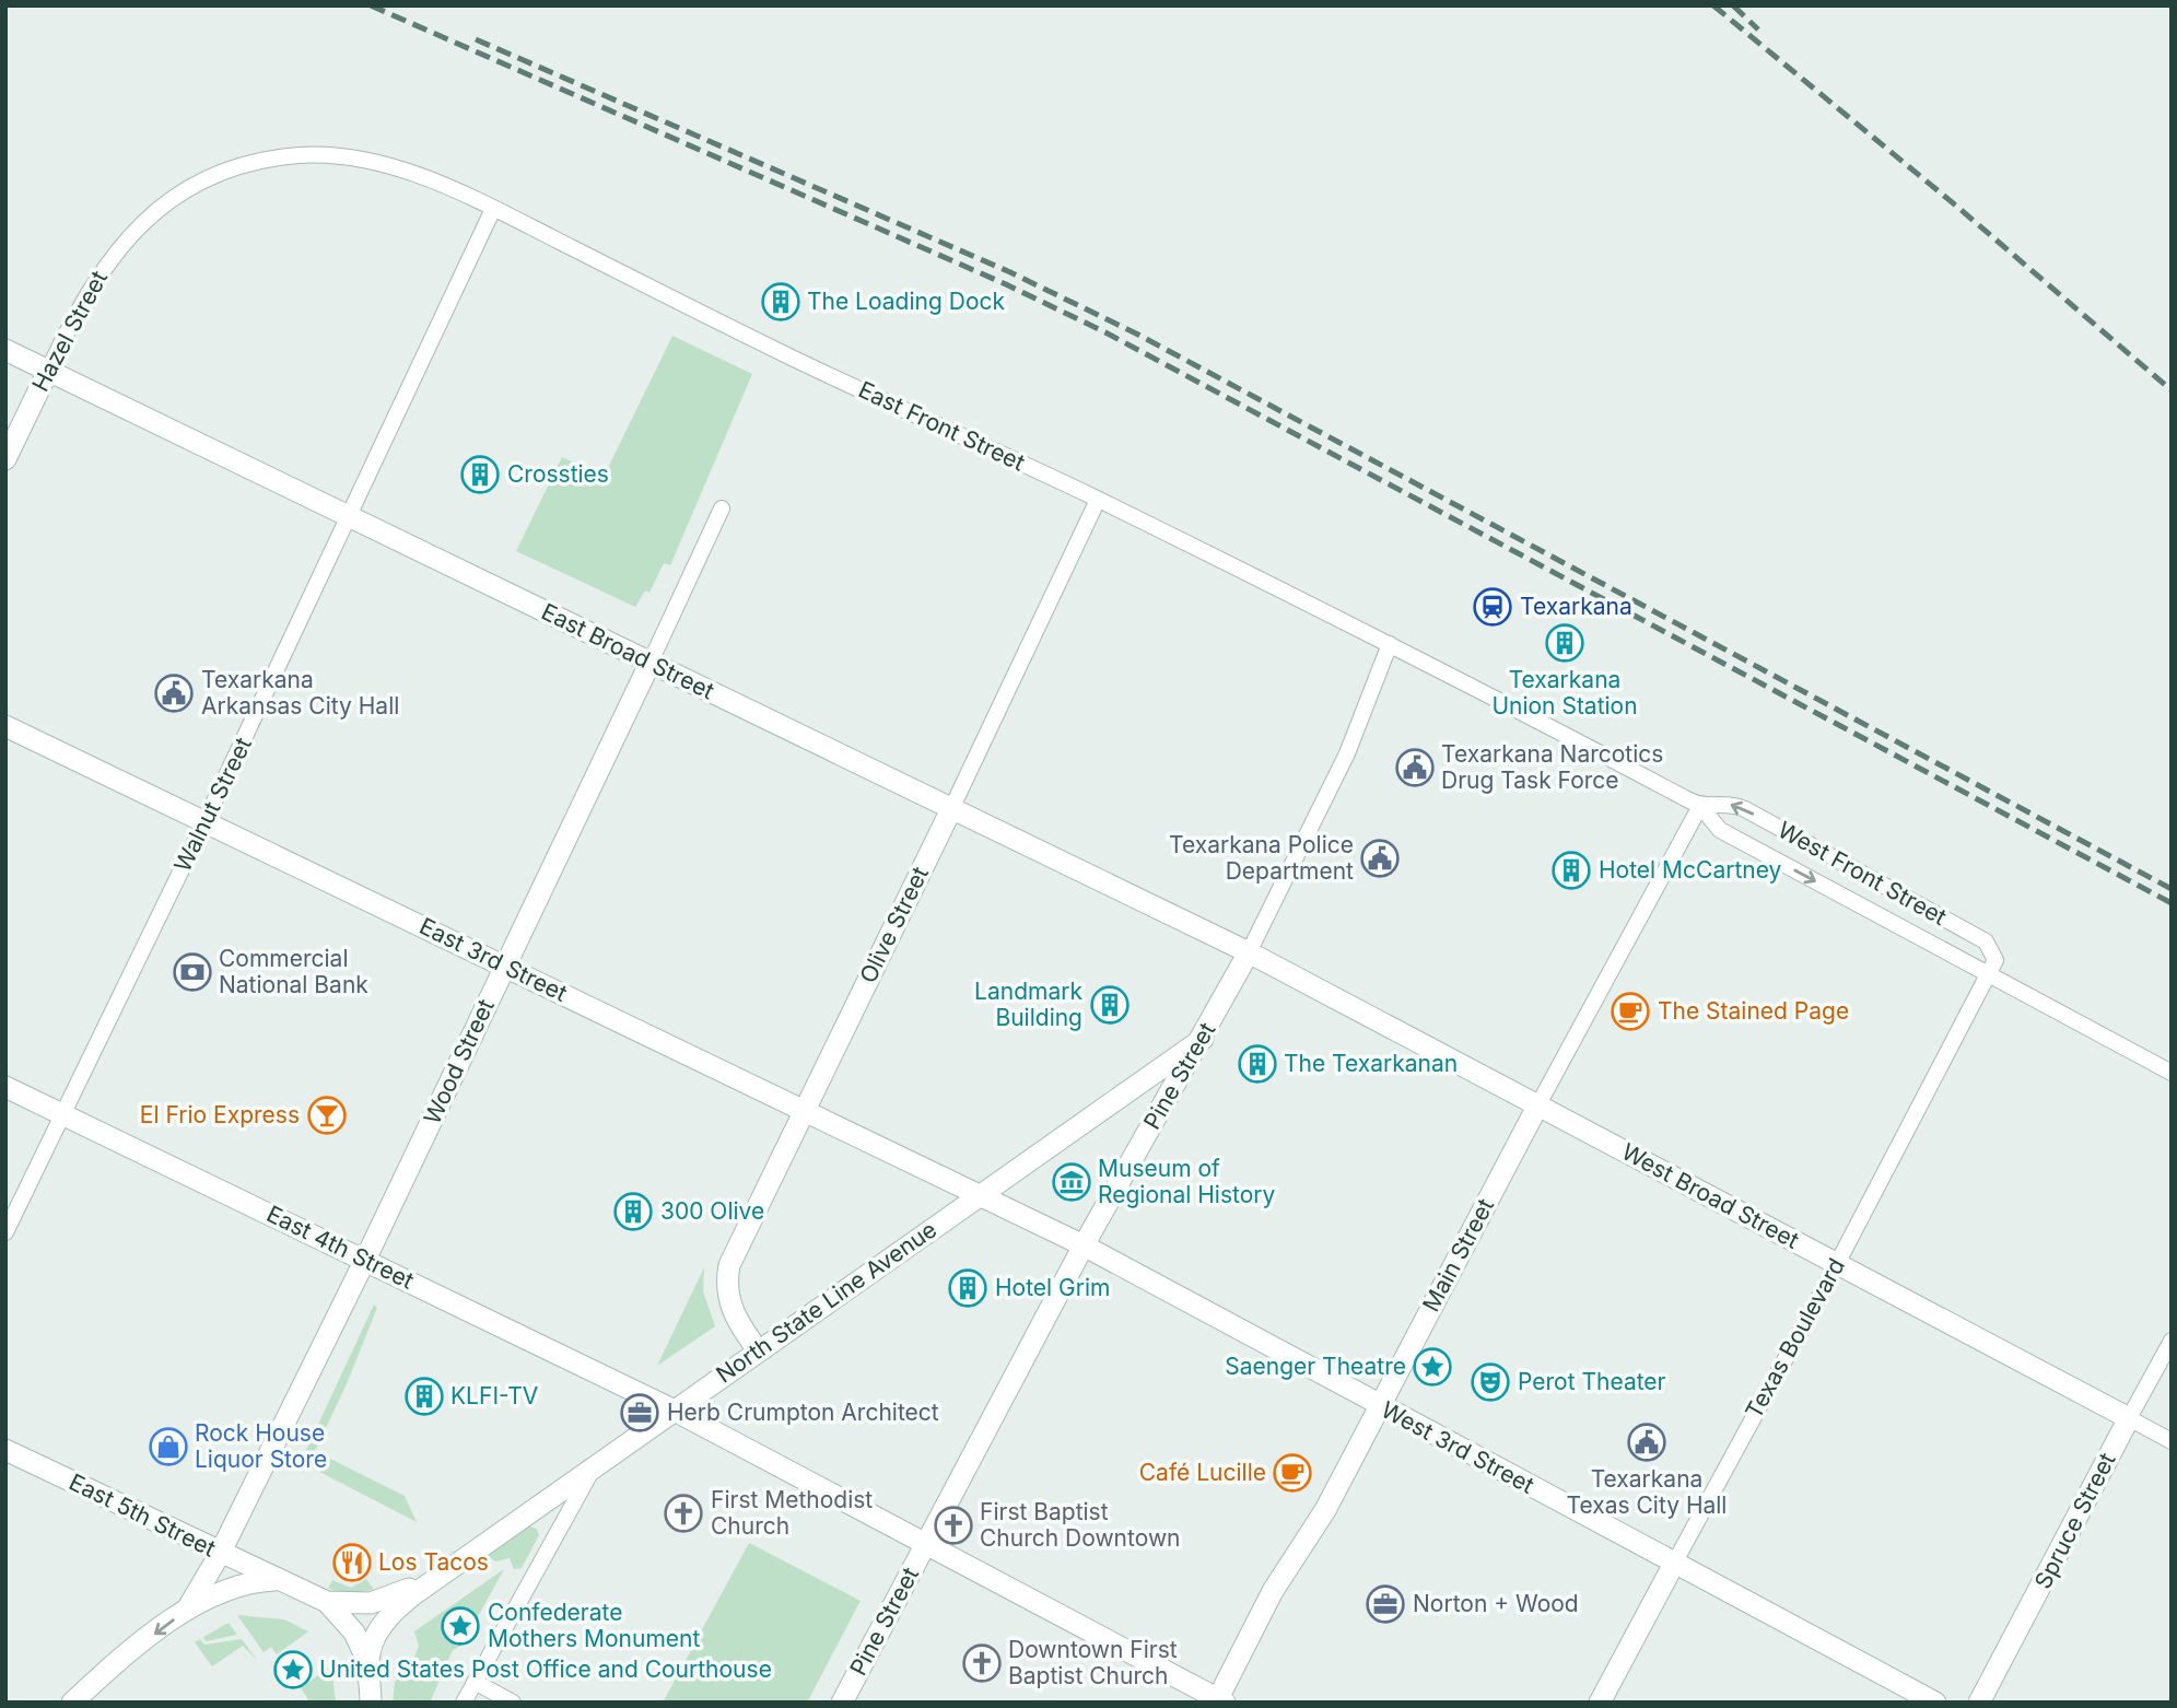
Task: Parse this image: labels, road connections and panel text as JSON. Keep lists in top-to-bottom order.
{
  "streets": {
    "street": [
      "Hazel Street",
      "East Front Street",
      "East Broad Street",
      "Walnut Street",
      "West Front Street",
      "Olive Street",
      "East 3rd Street",
      "Wood Street",
      "Pine Street",
      "West Broad Street",
      "East 4th Street",
      "Main Street",
      "North State Line Avenue",
      "Texas Boulevard",
      "West 3rd Street",
      "East 5th Street",
      "Spruce Street"
    ]
  },
  "crossings": [
    ["Hazel Street", "East Front Street"],
    ["Hazel Street", "East Broad Street"],
    ["Hazel Street", "Walnut Street"],
    ["East Front Street", "Walnut Street"],
    ["East Front Street", "West Front Street"],
    ["East Front Street", "Olive Street"],
    ["East Front Street", "Pine Street"],
    ["East Broad Street", "Walnut Street"],
    ["East Broad Street", "Olive Street"],
    ["East Broad Street", "Wood Street"],
    ["East Broad Street", "Pine Street"],
    ["East Broad Street", "West Broad Street"],
    ["Walnut Street", "East 3rd Street"],
    ["Walnut Street", "East 4th Street"],
    ["West Front Street", "Pine Street"],
    ["West Front Street", "Main Street"],
    ["West Front Street", "Texas Boulevard"],
    ["Olive Street", "East 3rd Street"],
    ["Olive Street", "North State Line Avenue"],
    ["East 3rd Street", "Wood Street"],
    ["East 3rd Street", "North State Line Avenue"],
    ["East 3rd Street", "West 3rd Street"],
    ["Wood Street", "East 4th Street"],
    ["Wood Street", "North State Line Avenue"],
    ["Wood Street", "East 5th Street"],
    ["Pine Street", "West Broad Street"],
    ["Pine Street", "East 4th Street"],
    ["Pine Street", "North State Line Avenue"],
    ["Pine Street", "West 3rd Street"],
    ["West Broad Street", "Main Street"],
    ["West Broad Street", "Texas Boulevard"],
    ["West Broad Street", "Spruce Street"],
    ["East 4th Street", "Main Street"],
    ["East 4th Street", "North State Line Avenue"],
    ["Main Street", "West 3rd Street"],
    ["North State Line Avenue", "West 3rd Street"],
    ["North State Line Avenue", "East 5th Street"],
    ["Texas Boulevard", "West 3rd Street"]
  ],
  "places": {
    "building": [
      "The Loading Dock",
      "Crossties",
      "Texarkana Union Station",
      "Hotel McCartney",
      "Landmark Building",
      "The Texarkanan",
      "300 Olive",
      "Hotel Grim",
      "KLFI-TV"
    ],
    "station": ["Texarkana"],
    "public building": [
      "Texarkana Arkansas City Hall",
      "Texarkana Narcotics Drug Task Force",
      "Texarkana Police Department",
      "Texarkana Texas City Hall"
    ],
    "bank": ["Commercial National Bank"],
    "cafe": ["The Stained Page", "Café Lucille"],
    "bar": ["El Frio Express"],
    "museum": ["Museum of Regional History"],
    "place": ["Saenger Theatre", "Confederate Mothers Monument", "United States Post Office and Courthouse"],
    "theatre": ["Perot Theater"],
    "office": ["Herb Crumpton Architect", "Norton + Wood"],
    "shop": ["Rock House Liquor Store"],
    "church": ["First Methodist Church", "First Baptist Church Downtown", "Downtown First Baptist Church"],
    "restaurant": ["Los Tacos"]
  }
}
